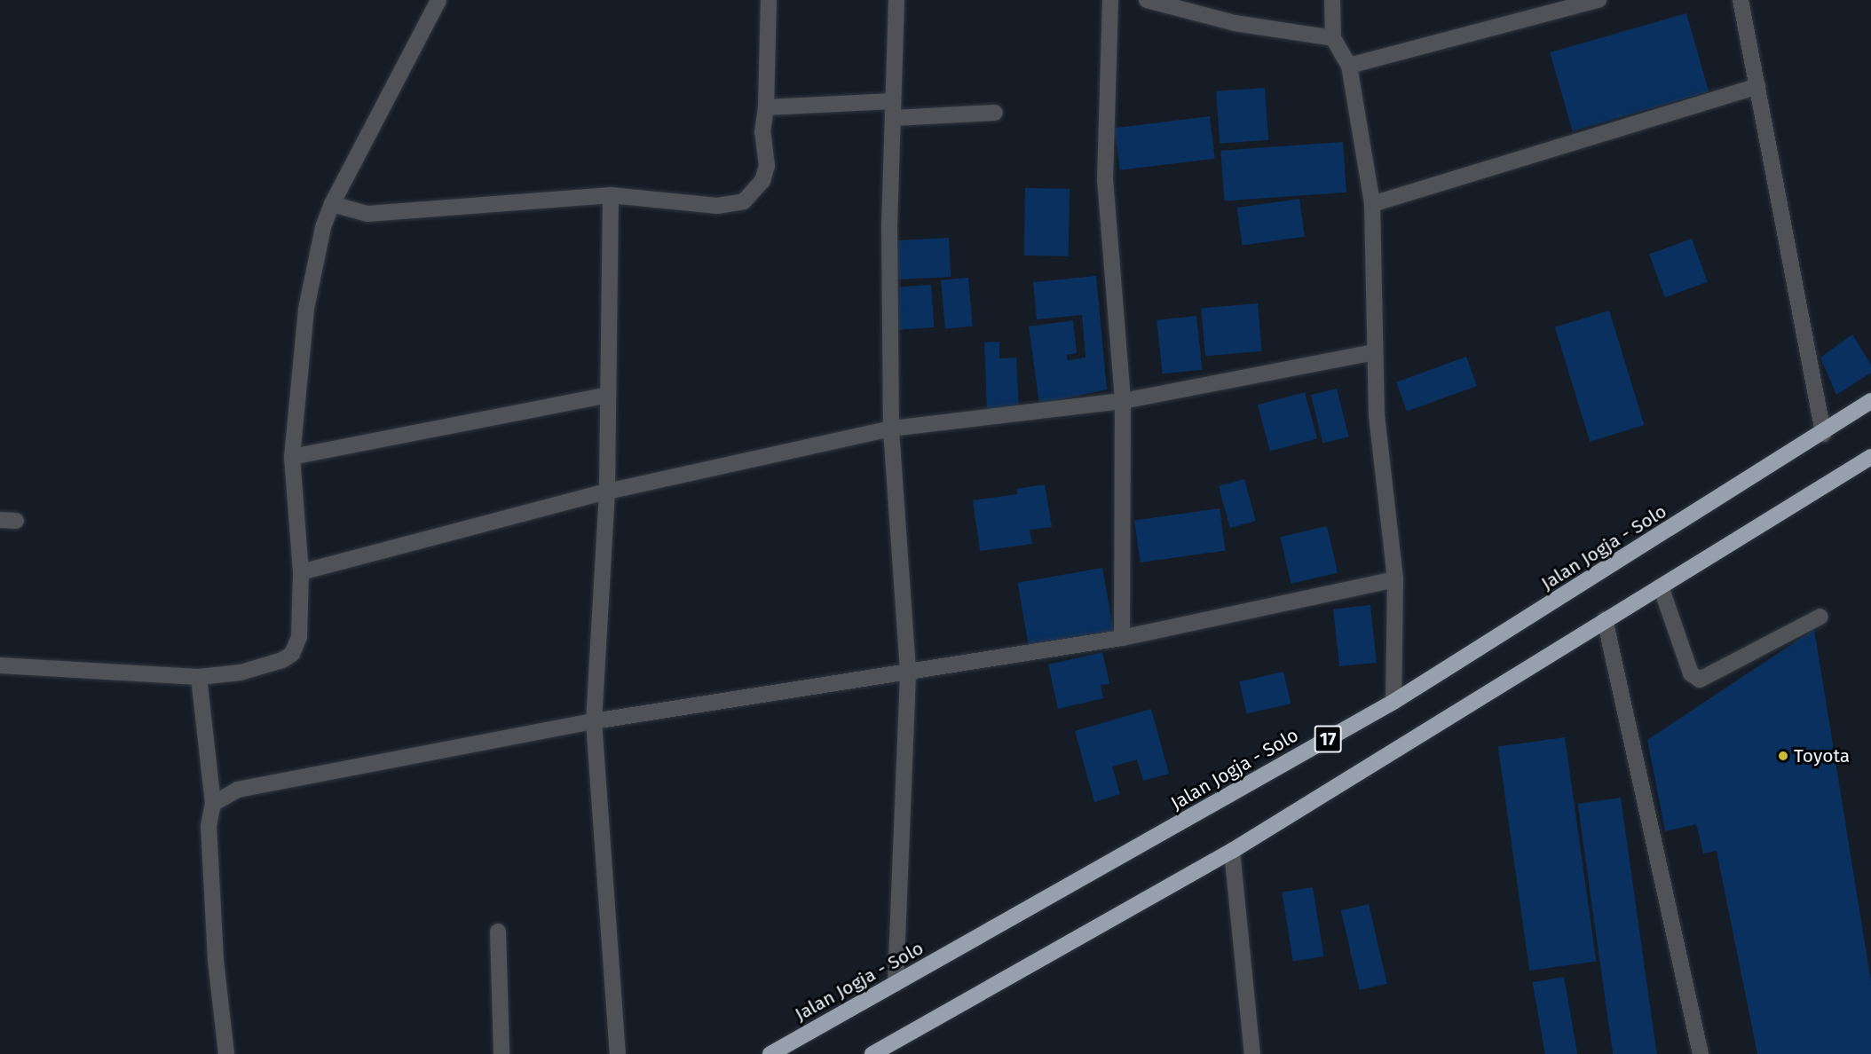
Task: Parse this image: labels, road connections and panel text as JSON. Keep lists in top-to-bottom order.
{
  "streets": {
    "highway": ["Jalan Jogja - Solo", "17"]
  },
  "places": ["Toyota"]
}
